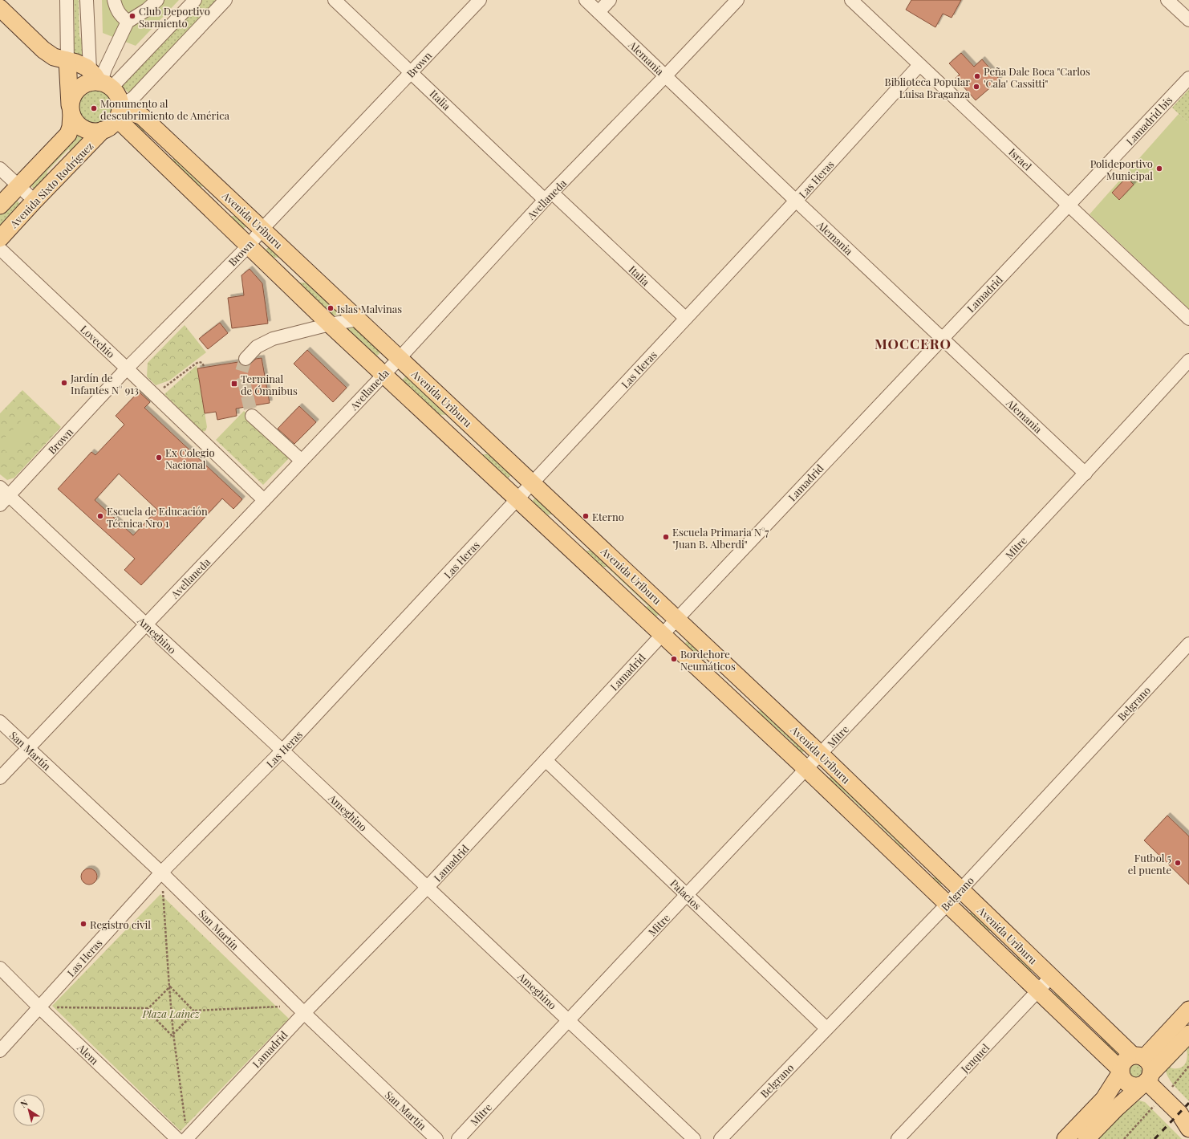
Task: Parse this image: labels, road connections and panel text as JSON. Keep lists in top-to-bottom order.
{
  "streets": {
    "main road": ["Avenida Sixto Rodríguez", "Avenida Uriburu"],
    "street": [
      "Alemania",
      "Brown",
      "Italia",
      "Lamadrid bis",
      "Israel",
      "Las Heras",
      "Avellaneda",
      "Lamadrid",
      "Lovechio",
      "Mitre",
      "Ameghino",
      "Belgrano",
      "San Martín",
      "Palacios",
      "Alem",
      "Jenquel"
    ]
  },
  "crossings": [
    ["Alemania", "Las Heras"],
    ["Alemania", "Avellaneda"],
    ["Alemania", "Lamadrid"],
    ["Alemania", "Mitre"],
    ["Brown", "Italia"],
    ["Brown", "Avenida Uriburu"],
    ["Brown", "Lovechio"],
    ["Brown", "Ameghino"],
    ["Italia", "Las Heras"],
    ["Italia", "Avellaneda"],
    ["Lamadrid bis", "Israel"],
    ["Lamadrid bis", "Lamadrid"],
    ["Israel", "Las Heras"],
    ["Israel", "Lamadrid"],
    ["Las Heras", "Avenida Uriburu"],
    ["Las Heras", "Ameghino"],
    ["Las Heras", "San Martín"],
    ["Las Heras", "Alem"],
    ["Avenida Sixto Rodríguez", "Avenida Uriburu"],
    ["Avellaneda", "Avenida Uriburu"],
    ["Avellaneda", "Lovechio"],
    ["Avellaneda", "Ameghino"],
    ["Avellaneda", "San Martín"],
    ["Avenida Uriburu", "Lamadrid"],
    ["Avenida Uriburu", "Mitre"],
    ["Avenida Uriburu", "Belgrano"],
    ["Avenida Uriburu", "Jenquel"],
    ["Lamadrid", "Ameghino"],
    ["Lamadrid", "San Martín"],
    ["Lamadrid", "Palacios"],
    ["Lamadrid", "Alem"],
    ["Mitre", "Ameghino"],
    ["Mitre", "Palacios"],
    ["Belgrano", "Palacios"]
  ],
  "districts": ["MOCCERO"],
  "parks": ["Plaza Lainez"],
  "places": {
    "other": [
      "Club Deportivo Sarmiento",
      "Peña Dale Boca \"Carlos 'Cala' Cassitti\"",
      "Biblioteca Popular Luisa Braganza",
      "Monumento al descubrimiento de América",
      "Polideportivo Municipal",
      "Islas Malvinas",
      "Jardín de Infantes N° 913",
      "Ex Colegio Nacional",
      "Escuela de Educación Técnica Nro 1",
      "Eterno",
      "Escuela Primaria N°7 \"Juan B. Alberdi\"",
      "Bordehore Neumáticos",
      "Futbol 5 el puente",
      "Registro civil"
    ],
    "transit": ["Terminal de Ómnibus"]
  },
  "north": "top left"
}
